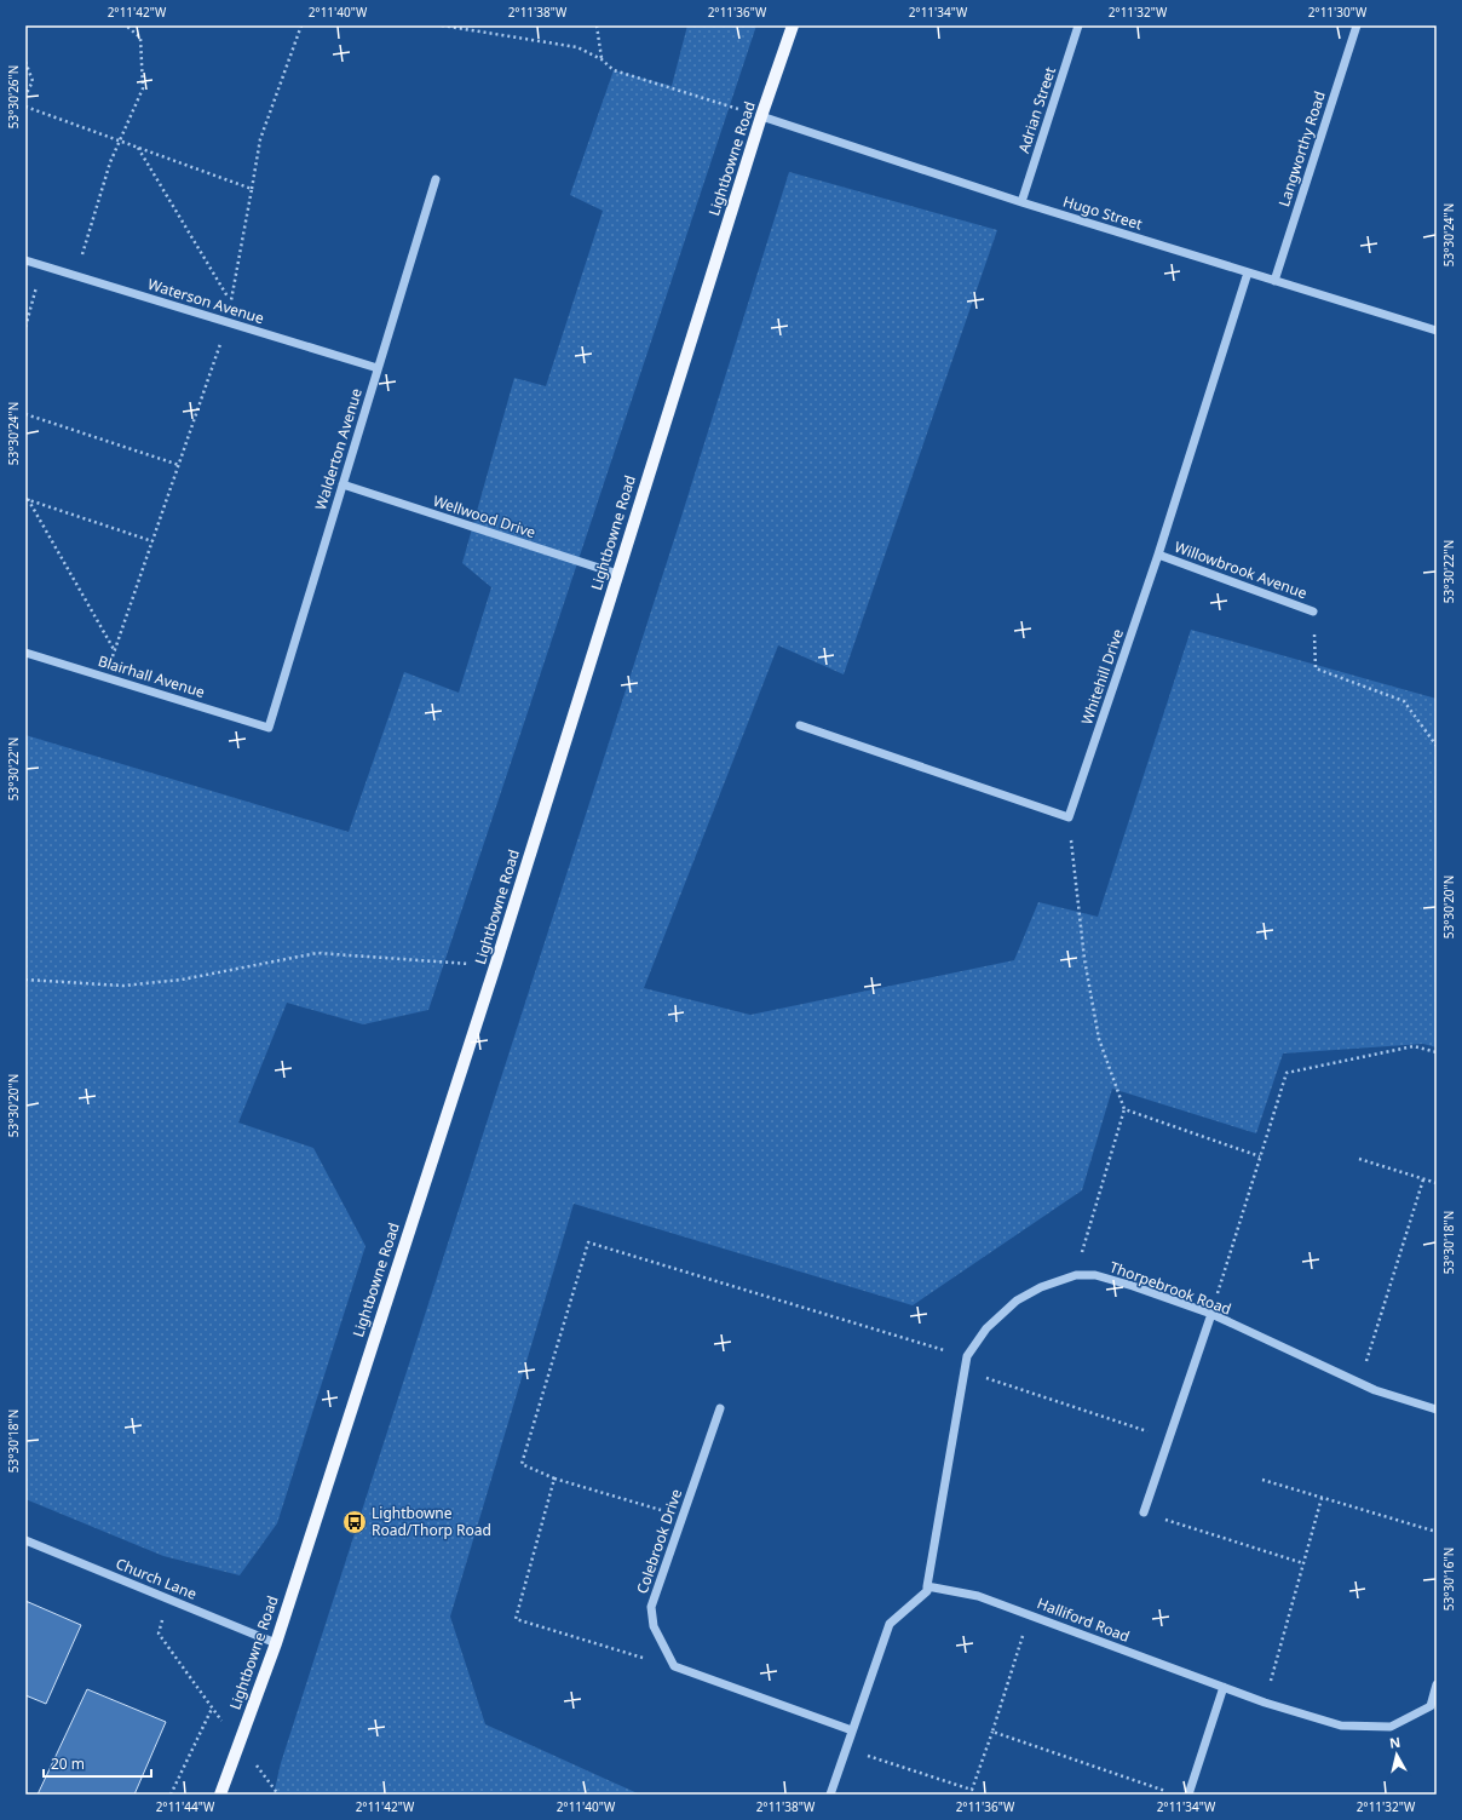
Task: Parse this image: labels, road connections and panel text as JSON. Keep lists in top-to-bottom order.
{
  "streets": {
    "main road": ["Lightbowne Road"],
    "street": [
      "Adrian Street",
      "Langworthy Road",
      "Hugo Street",
      "Waterson Avenue",
      "Walderton Avenue",
      "Wellwood Drive",
      "Willowbrook Avenue",
      "Blairhall Avenue",
      "Whitehill Drive",
      "Thorpebrook Road",
      "Colebrook Drive",
      "Church Lane",
      "Halliford Road"
    ]
  },
  "crossings": [
    ["Adrian Street", "Hugo Street"],
    ["Langworthy Road", "Hugo Street"],
    ["Lightbowne Road", "Hugo Street"],
    ["Lightbowne Road", "Wellwood Drive"],
    ["Lightbowne Road", "Church Lane"],
    ["Hugo Street", "Whitehill Drive"],
    ["Waterson Avenue", "Walderton Avenue"],
    ["Walderton Avenue", "Wellwood Drive"],
    ["Walderton Avenue", "Blairhall Avenue"],
    ["Willowbrook Avenue", "Whitehill Drive"],
    ["Thorpebrook Road", "Halliford Road"]
  ],
  "places": {
    "bus stop": ["Lightbowne Road/Thorp Road"]
  },
  "scale_bar": "20 m",
  "north": "top",
  "coordinates": [
    "2°11'42\"W",
    "2°11'40\"W",
    "2°11'38\"W",
    "2°11'36\"W",
    "2°11'34\"W",
    "2°11'32\"W",
    "2°11'30\"W",
    "53°30'26\"N",
    "53°30'24\"N",
    "53°30'22\"N",
    "53°30'20\"N",
    "53°30'18\"N",
    "53°30'16\"N",
    "2°11'44\"W"
  ]
}
